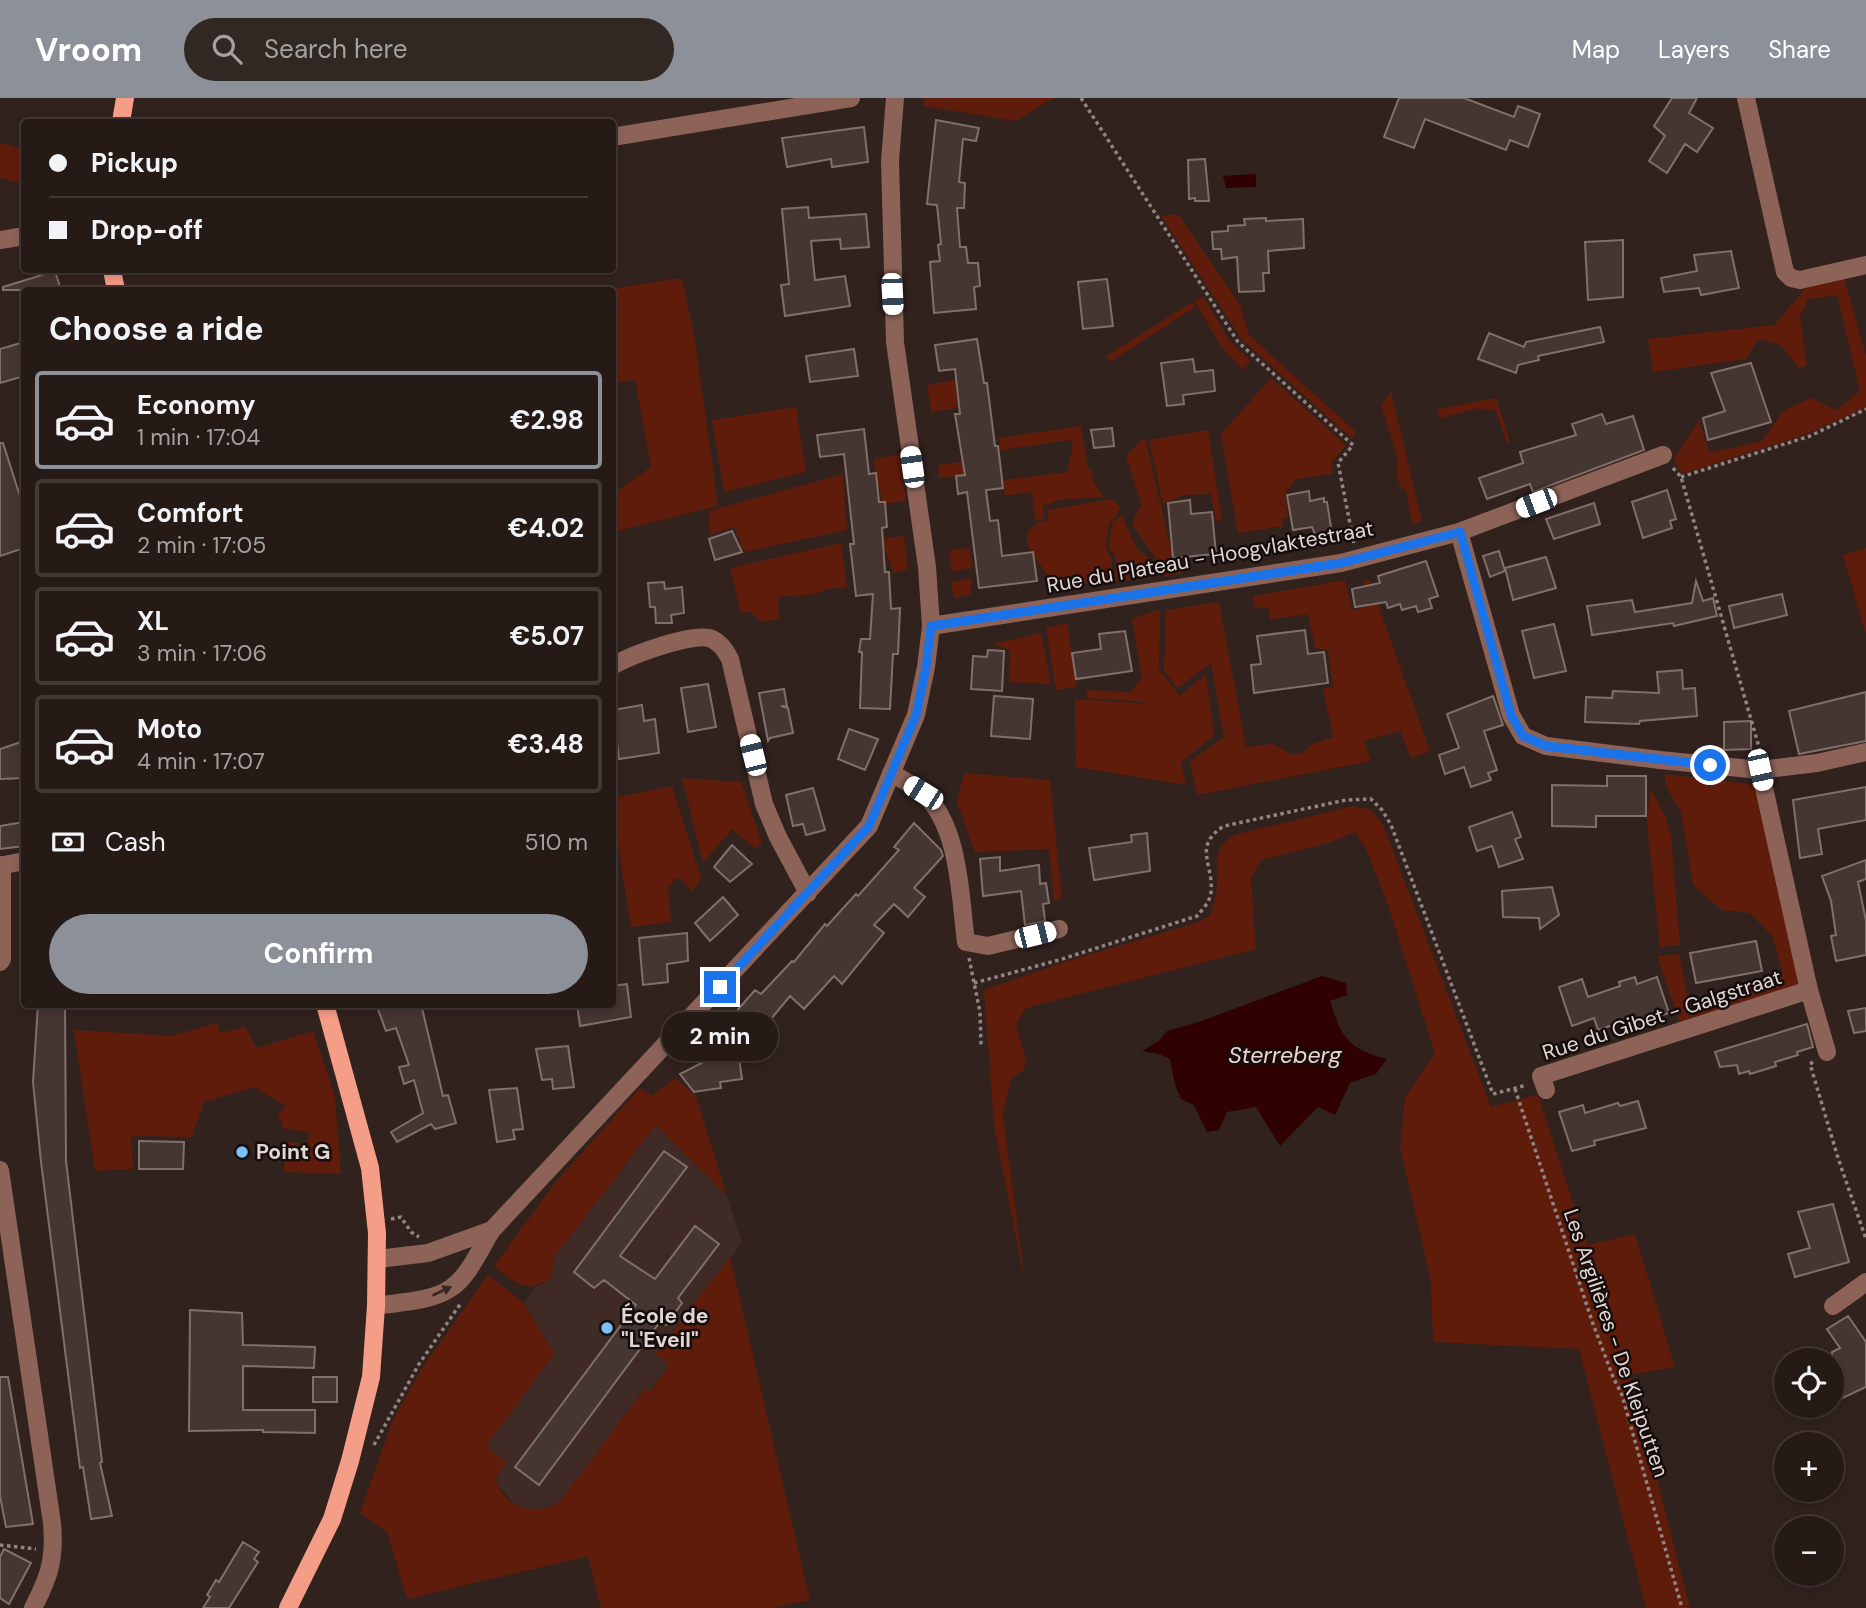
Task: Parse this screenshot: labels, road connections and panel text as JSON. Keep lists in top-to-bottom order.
{
  "streets": {
    "street": ["Rue du Plateau - Hoogvlaktestraat", "Rue du Gibet - Galgstraat"],
    "path": ["Les Argilières - De Kleiputten"]
  },
  "water": ["Sterreberg"],
  "places": ["Point G", "École de \"L'Eveil\""],
  "page": {
    "header": "Vroom",
    "search": "Search here",
    "nav": ["Map", "Layers", "Share"],
    "banner": ["Pickup", "Drop-off"],
    "heading": "Choose a ride",
    "list": [
      {
        "name": "Economy",
        "note": "1 min · 17:04",
        "value": "€2.98"
      },
      {
        "name": "Comfort",
        "note": "2 min · 17:05",
        "value": "€4.02"
      },
      {
        "name": "XL",
        "note": "3 min · 17:06",
        "value": "€5.07"
      },
      {
        "name": "Moto",
        "note": "4 min · 17:07",
        "value": "€3.48"
      }
    ],
    "pay": ["Cash", "510 m"],
    "buttons": "Confirm",
    "bubble": "2 min",
    "map_buttons": ["+", "−"]
  }
}
